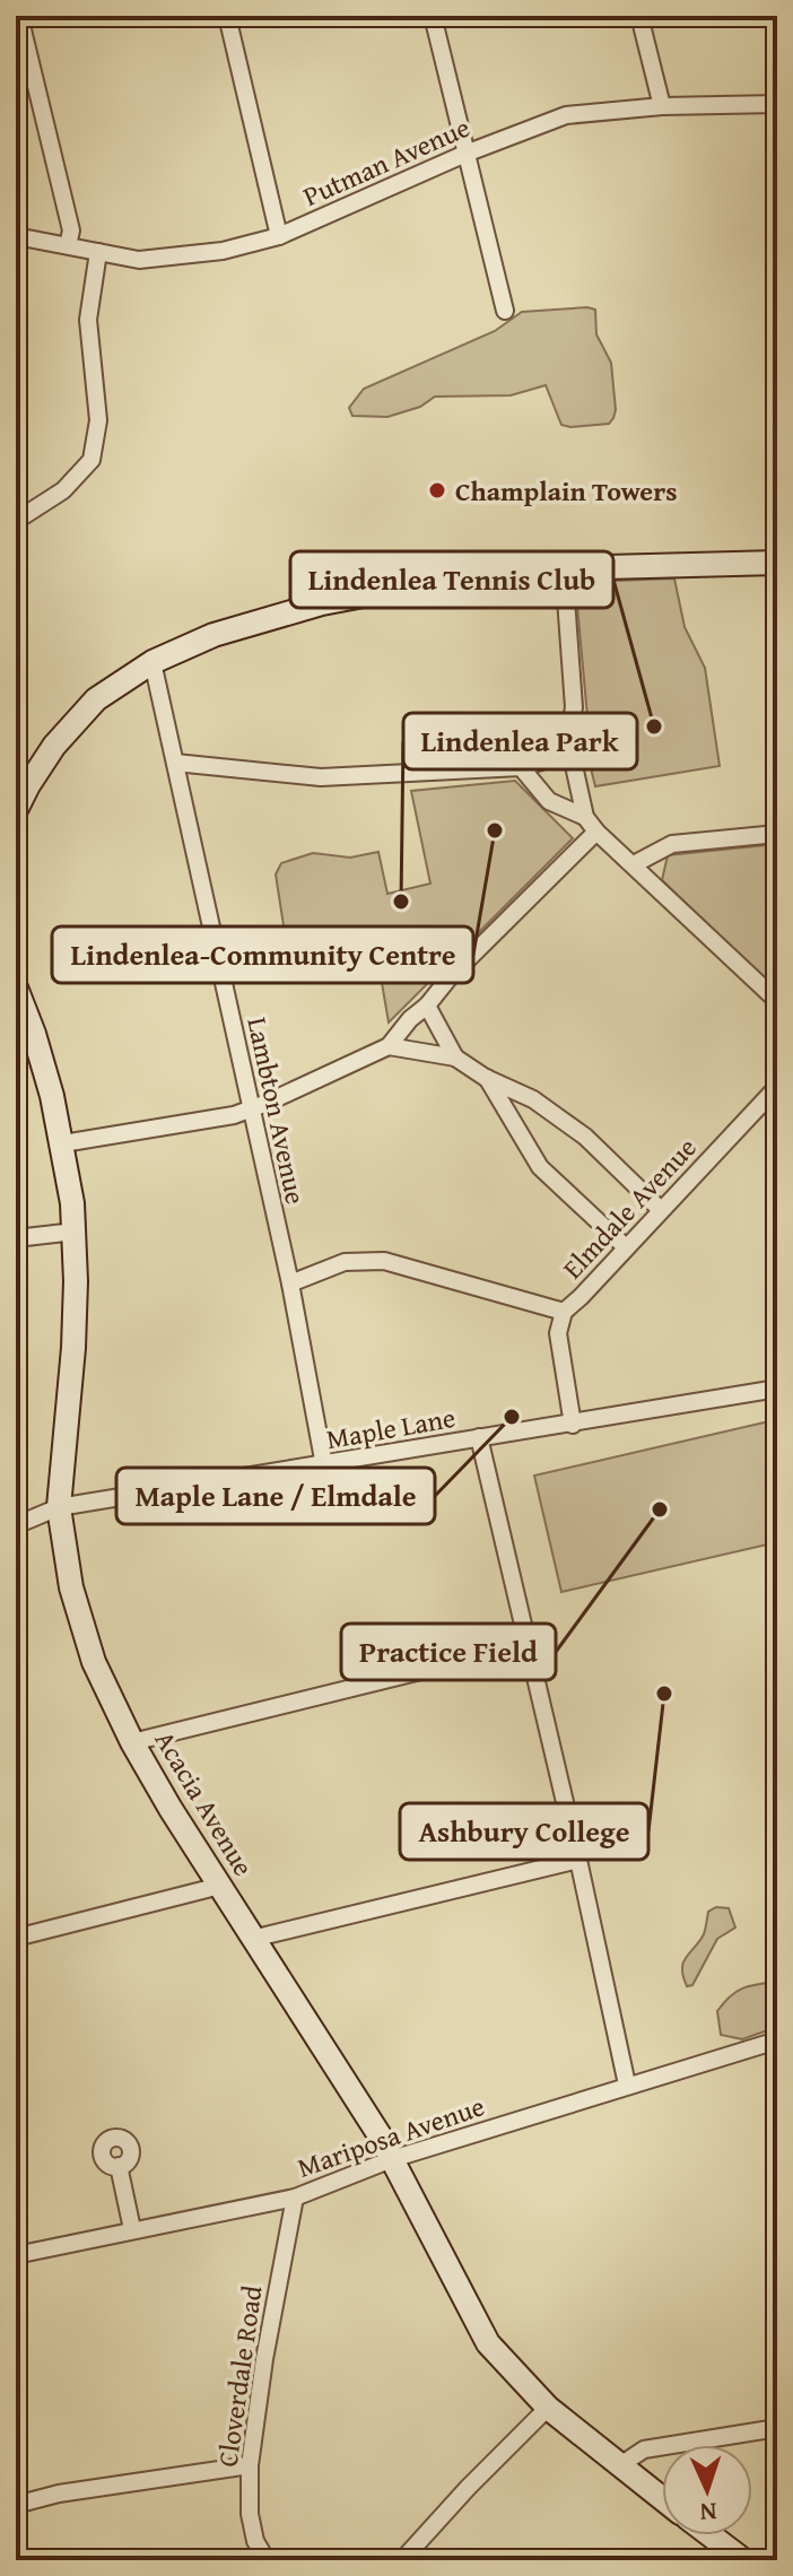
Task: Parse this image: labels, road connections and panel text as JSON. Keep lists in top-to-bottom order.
{
  "streets": {
    "street": [
      "Putman Avenue",
      "Lambton Avenue",
      "Elmdale Avenue",
      "Maple Lane",
      "Acacia Avenue",
      "Mariposa Avenue",
      "Cloverdale Road"
    ]
  },
  "crossings": [
    ["Lambton Avenue", "Elmdale Avenue"],
    ["Lambton Avenue", "Maple Lane"],
    ["Maple Lane", "Acacia Avenue"],
    ["Acacia Avenue", "Mariposa Avenue"],
    ["Mariposa Avenue", "Cloverdale Road"]
  ],
  "places": [
    "Champlain Towers",
    "Lindenlea Tennis Club",
    "Lindenlea-Community Centre",
    "Lindenlea Park",
    "Maple Lane / Elmdale",
    "Practice Field",
    "Ashbury College"
  ],
  "north": "bottom"
}
